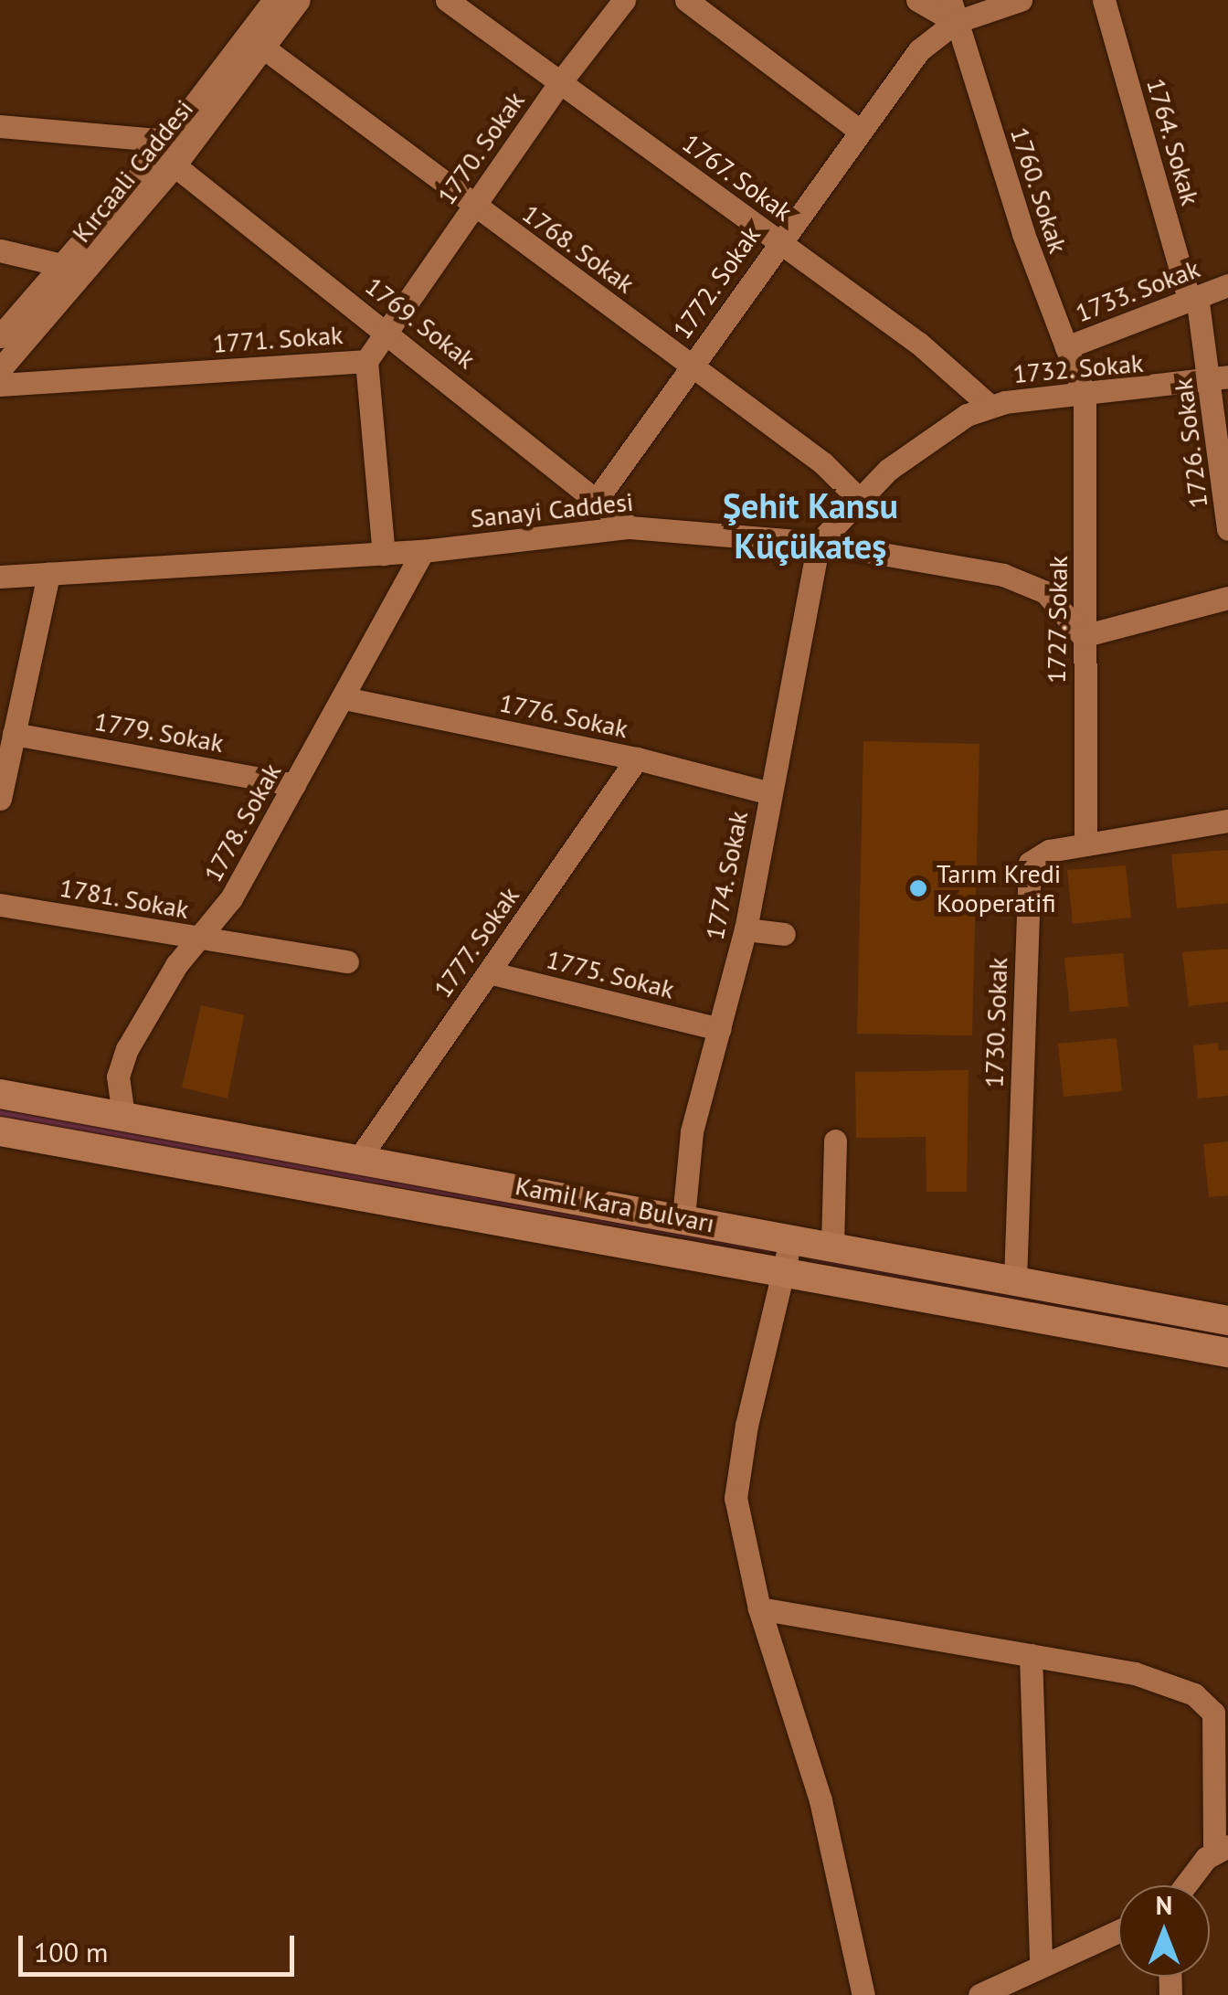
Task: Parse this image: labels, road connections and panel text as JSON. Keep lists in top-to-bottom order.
{
  "streets": {
    "main road": ["Kamil Kara Bulvarı"],
    "street": [
      "1764. Sokak",
      "1770. Sokak",
      "Kırcaali Caddesi",
      "1767. Sokak",
      "1760. Sokak",
      "1768. Sokak",
      "1772. Sokak",
      "1733. Sokak",
      "1769. Sokak",
      "1771. Sokak",
      "1732. Sokak",
      "1726. Sokak",
      "Sanayi Caddesi",
      "1727. Sokak",
      "1776. Sokak",
      "1779. Sokak",
      "1778. Sokak",
      "1774. Sokak",
      "1781. Sokak",
      "1777. Sokak",
      "1775. Sokak",
      "1730. Sokak"
    ]
  },
  "crossings": [
    ["1764. Sokak", "1733. Sokak"],
    ["1764. Sokak", "1726. Sokak"],
    ["1770. Sokak", "1767. Sokak"],
    ["1770. Sokak", "1768. Sokak"],
    ["1770. Sokak", "1769. Sokak"],
    ["1770. Sokak", "1771. Sokak"],
    ["Kırcaali Caddesi", "1768. Sokak"],
    ["Kırcaali Caddesi", "1769. Sokak"],
    ["1767. Sokak", "1772. Sokak"],
    ["1767. Sokak", "1732. Sokak"],
    ["1760. Sokak", "1772. Sokak"],
    ["1760. Sokak", "1733. Sokak"],
    ["1760. Sokak", "1732. Sokak"],
    ["1760. Sokak", "1727. Sokak"],
    ["1768. Sokak", "1772. Sokak"],
    ["1768. Sokak", "1732. Sokak"],
    ["1772. Sokak", "1769. Sokak"],
    ["1733. Sokak", "1726. Sokak"],
    ["1769. Sokak", "Sanayi Caddesi"],
    ["1771. Sokak", "Sanayi Caddesi"],
    ["1732. Sokak", "1726. Sokak"],
    ["1732. Sokak", "Sanayi Caddesi"],
    ["1732. Sokak", "1727. Sokak"],
    ["1732. Sokak", "1774. Sokak"],
    ["Sanayi Caddesi", "1727. Sokak"],
    ["Sanayi Caddesi", "1778. Sokak"],
    ["Sanayi Caddesi", "1774. Sokak"],
    ["1727. Sokak", "1730. Sokak"],
    ["1776. Sokak", "1778. Sokak"],
    ["1776. Sokak", "1774. Sokak"],
    ["1776. Sokak", "1777. Sokak"],
    ["1779. Sokak", "1778. Sokak"],
    ["1778. Sokak", "1781. Sokak"],
    ["1778. Sokak", "Kamil Kara Bulvarı"],
    ["1774. Sokak", "1775. Sokak"],
    ["1774. Sokak", "Kamil Kara Bulvarı"],
    ["1777. Sokak", "1775. Sokak"],
    ["1777. Sokak", "Kamil Kara Bulvarı"],
    ["1730. Sokak", "Kamil Kara Bulvarı"]
  ],
  "districts": ["Şehit Kansu Küçükateş"],
  "places": ["Tarım Kredi Kooperatifi"],
  "scale_bar": "100 m",
  "north": "top"
}
